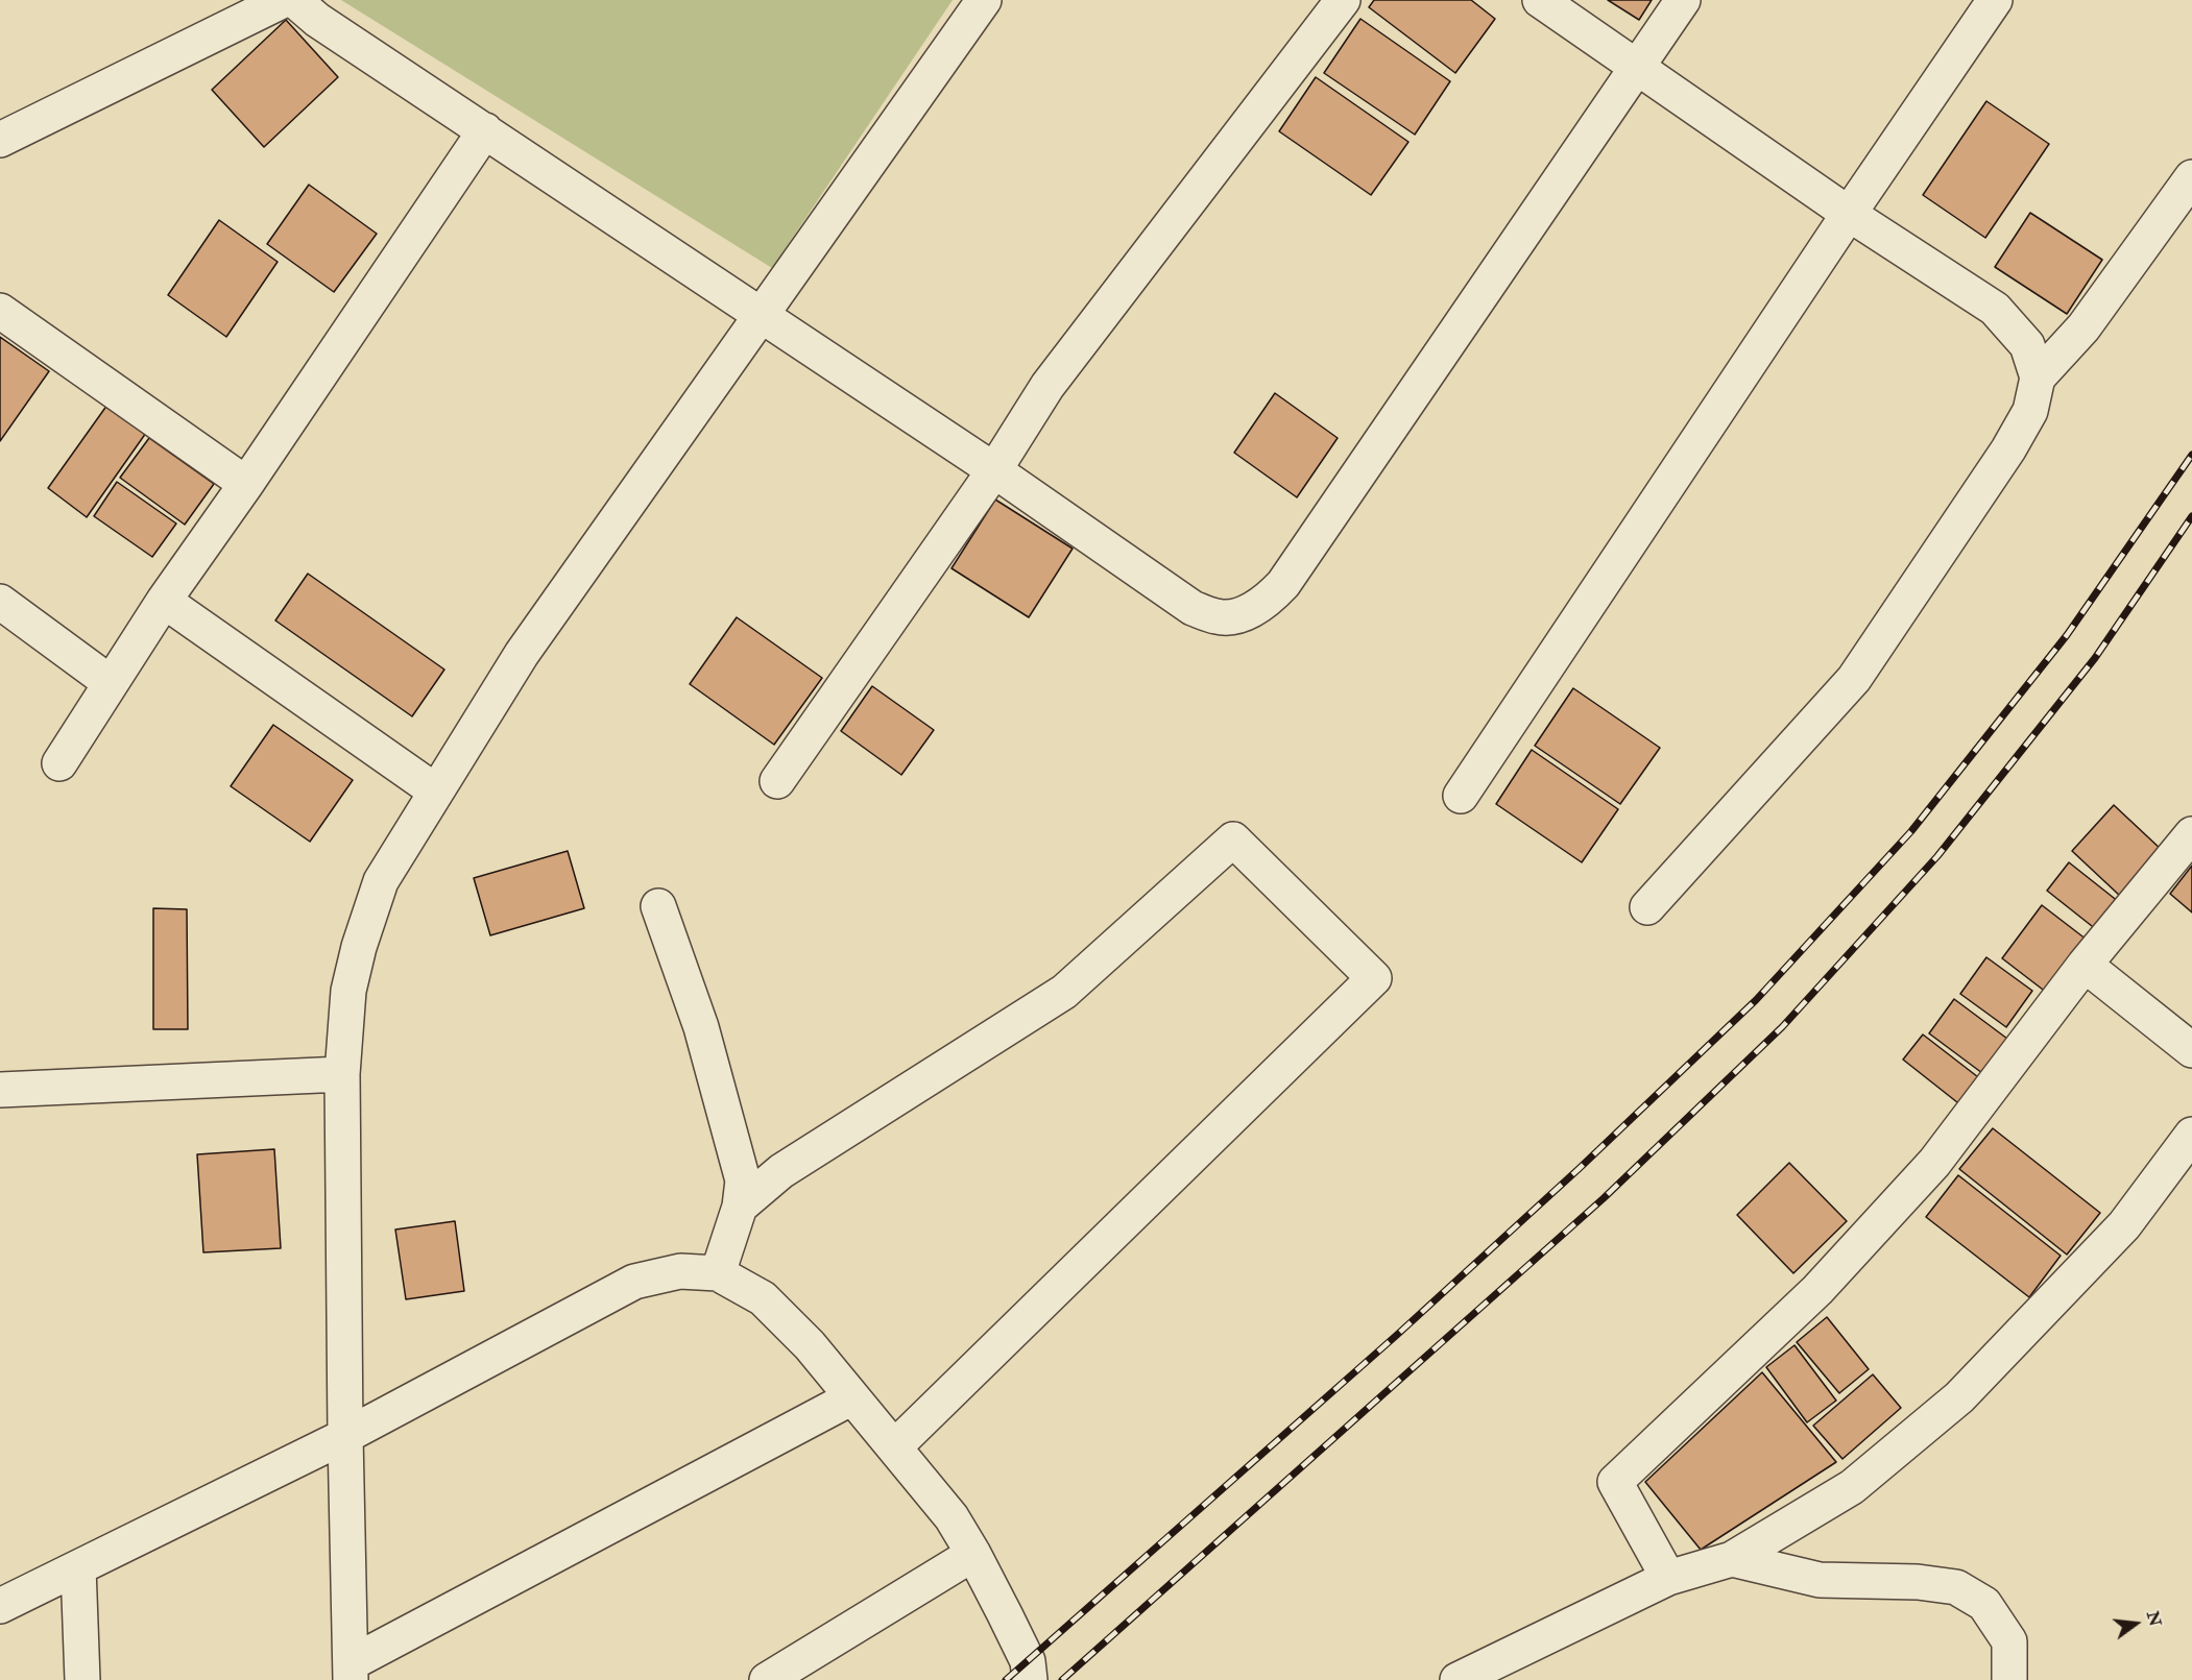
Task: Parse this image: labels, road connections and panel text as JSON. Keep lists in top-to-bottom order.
{
  "north": "right"
}
